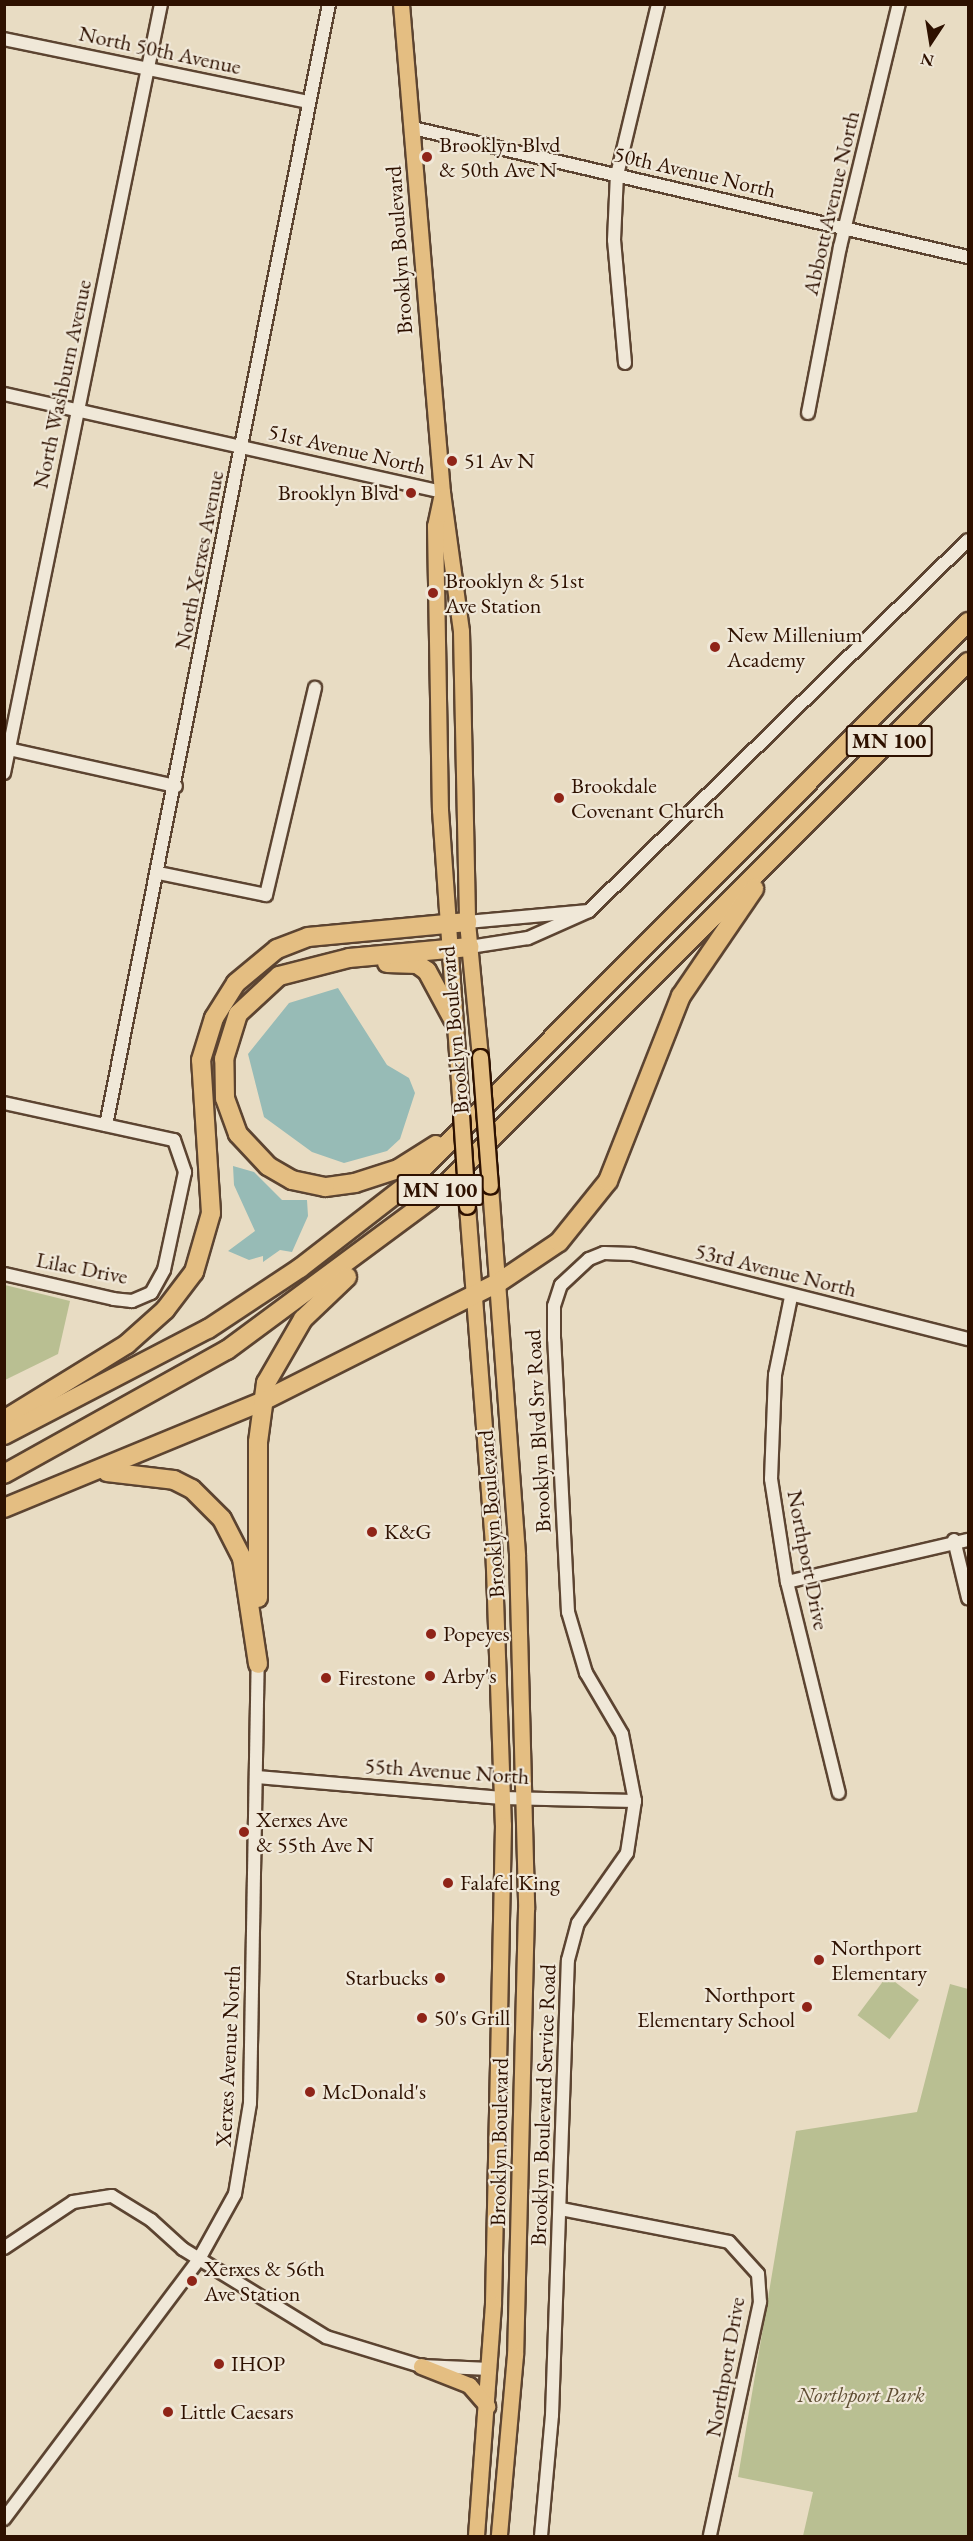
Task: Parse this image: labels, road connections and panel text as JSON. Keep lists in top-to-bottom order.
{
  "streets": {
    "highway": ["MN 100"],
    "main road": ["Brooklyn Boulevard"],
    "street": [
      "North 50th Avenue",
      "50th Avenue North",
      "Abbott Avenue North",
      "North Washburn Avenue",
      "51st Avenue North",
      "North Xerxes Avenue",
      "Lilac Drive",
      "53rd Avenue North",
      "Brooklyn Blvd Srv Road",
      "Northport Drive",
      "55th Avenue North",
      "Xerxes Avenue North",
      "Brooklyn Boulevard Service Road"
    ]
  },
  "crossings": [
    ["North 50th Avenue", "North Washburn Avenue"],
    ["North 50th Avenue", "North Xerxes Avenue"],
    ["50th Avenue North", "Abbott Avenue North"],
    ["50th Avenue North", "Brooklyn Boulevard"],
    ["Brooklyn Boulevard", "51st Avenue North"],
    ["Brooklyn Boulevard", "55th Avenue North"],
    ["North Washburn Avenue", "51st Avenue North"],
    ["51st Avenue North", "North Xerxes Avenue"],
    ["North Xerxes Avenue", "Lilac Drive"],
    ["53rd Avenue North", "Brooklyn Blvd Srv Road"],
    ["53rd Avenue North", "Northport Drive"],
    ["Brooklyn Blvd Srv Road", "Brooklyn Boulevard Service Road"],
    ["Northport Drive", "Brooklyn Boulevard Service Road"],
    ["55th Avenue North", "Xerxes Avenue North"],
    ["55th Avenue North", "Brooklyn Boulevard Service Road"]
  ],
  "parks": ["Northport Park"],
  "places": [
    "Brooklyn Blvd & 50th Ave N",
    "51 Av N",
    "Brooklyn Blvd",
    "Brooklyn & 51st Ave Station",
    "New Millenium Academy",
    "Brookdale Covenant Church",
    "K&G",
    "Popeyes",
    "Arby's",
    "Firestone",
    "Xerxes Ave & 55th Ave N",
    "Falafel King",
    "Northport Elementary",
    "Starbucks",
    "Northport Elementary School",
    "50's Grill",
    "McDonald's",
    "Xerxes & 56th Ave Station",
    "IHOP",
    "Little Caesars"
  ],
  "north": "bottom"
}
